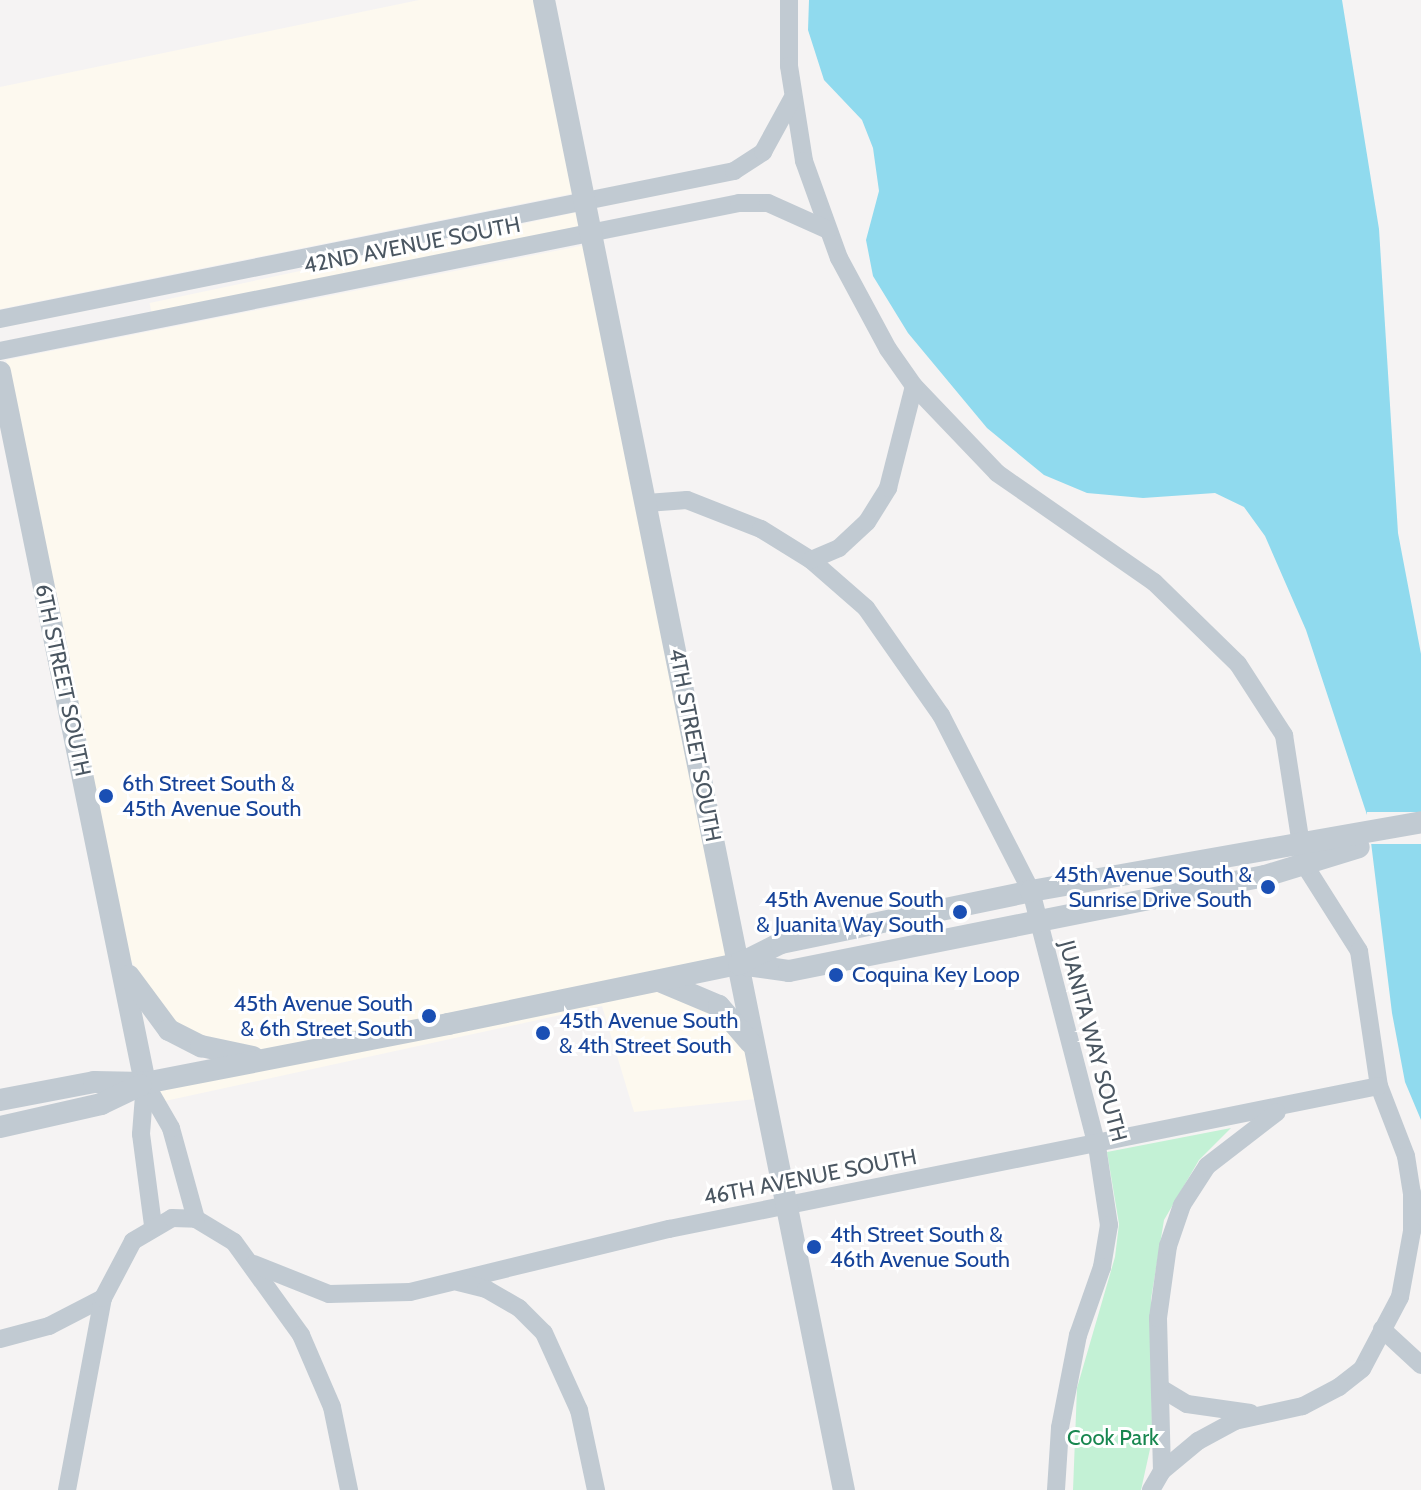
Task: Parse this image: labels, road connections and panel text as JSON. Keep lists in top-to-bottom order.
{
  "streets": {
    "street": [
      "42ND AVENUE SOUTH",
      "6TH STREET SOUTH",
      "4TH STREET SOUTH",
      "JUANITA WAY SOUTH",
      "46TH AVENUE SOUTH"
    ]
  },
  "crossings": [
    ["42ND AVENUE SOUTH", "4TH STREET SOUTH"],
    ["4TH STREET SOUTH", "JUANITA WAY SOUTH"],
    ["4TH STREET SOUTH", "46TH AVENUE SOUTH"],
    ["JUANITA WAY SOUTH", "46TH AVENUE SOUTH"]
  ],
  "parks": ["Cook Park"],
  "places": [
    "6th Street South & 45th Avenue South",
    "45th Avenue South & Sunrise Drive South",
    "45th Avenue South & Juanita Way South",
    "Coquina Key Loop",
    "45th Avenue South & 6th Street South",
    "45th Avenue South & 4th Street South",
    "4th Street South & 46th Avenue South"
  ]
}
